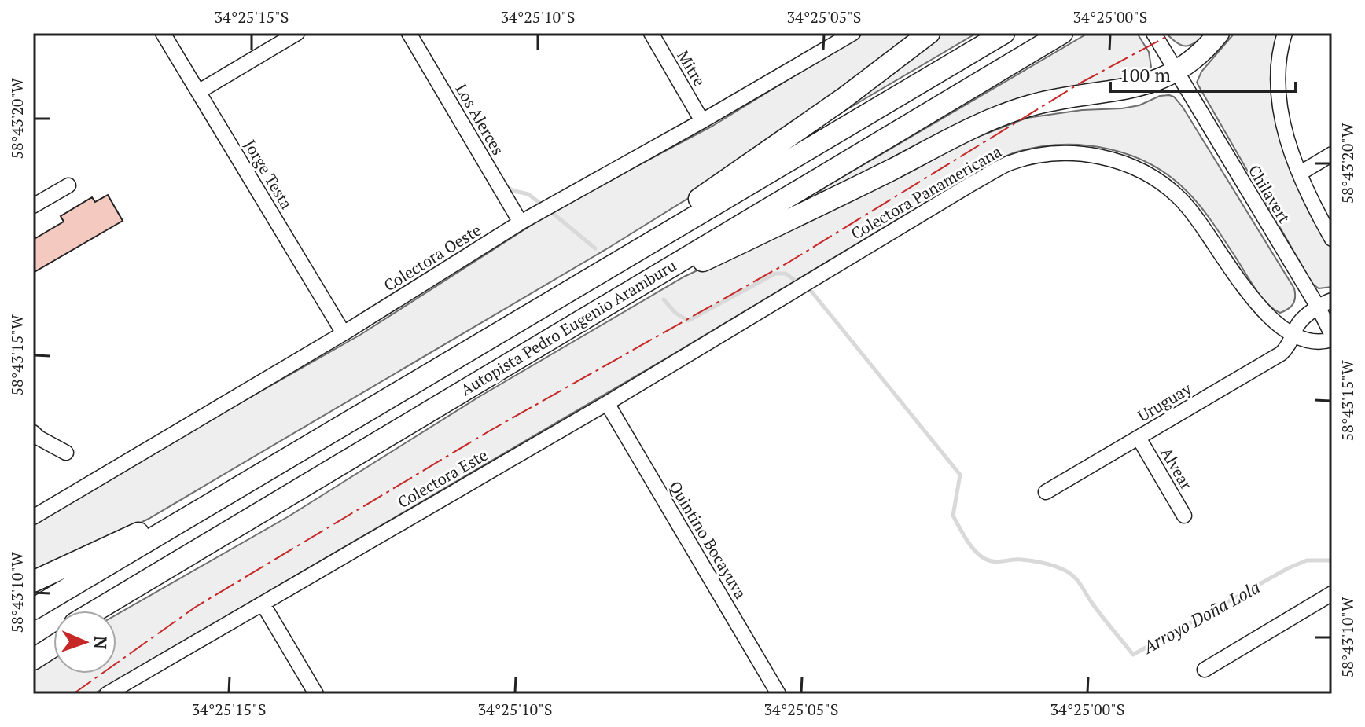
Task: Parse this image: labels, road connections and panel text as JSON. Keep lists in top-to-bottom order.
{
  "streets": {
    "highway": ["Autopista Pedro Eugenio Aramburu"],
    "street": [
      "Mitre",
      "Los Alerces",
      "Jorge Testa",
      "Colectora Panamericana",
      "Chilavert",
      "Colectora Oeste",
      "Uruguay",
      "Alvear",
      "Colectora Este",
      "Quintino Bocayuva"
    ]
  },
  "crossings": [
    ["Mitre", "Colectora Oeste"],
    ["Los Alerces", "Colectora Oeste"],
    ["Jorge Testa", "Colectora Oeste"],
    ["Colectora Panamericana", "Uruguay"],
    ["Colectora Panamericana", "Colectora Este"],
    ["Uruguay", "Alvear"],
    ["Colectora Este", "Quintino Bocayuva"]
  ],
  "water": ["Arroyo Doña Lola"],
  "scale_bar": "100 m",
  "north": "right",
  "coordinates": [
    "34°25'15\"S",
    "34°25'10\"S",
    "34°25'05\"S",
    "34°25'00\"S",
    "58°43'20\"W",
    "58°43'15\"W",
    "58°43'10\"W"
  ]
}
